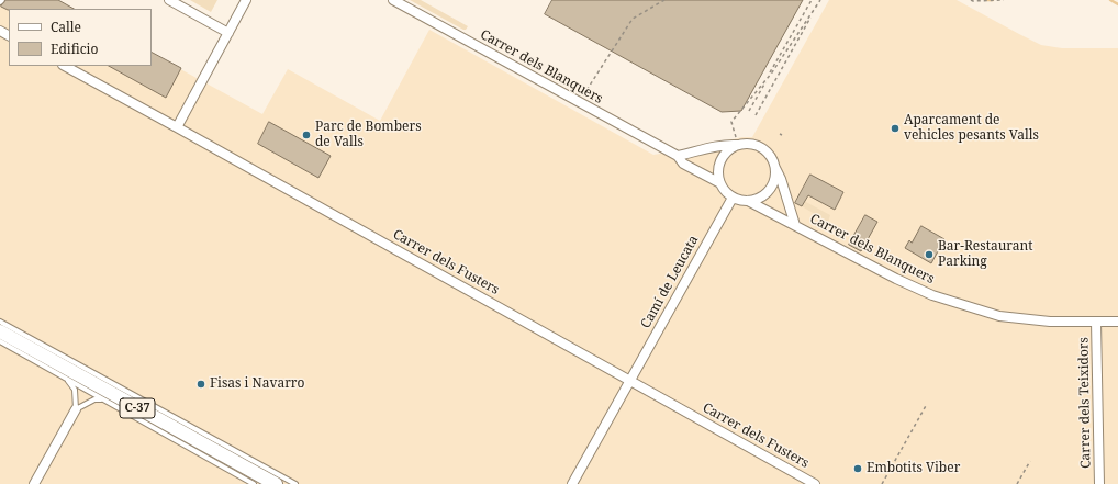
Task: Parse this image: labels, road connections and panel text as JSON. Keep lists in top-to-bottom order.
{
  "streets": {
    "main road": ["C-37"],
    "street": [
      "Carrer dels Blanquers",
      "Carrer dels Fusters",
      "Camí de Leucata",
      "Carrer dels Teixidors"
    ]
  },
  "crossings": [
    ["Carrer dels Blanquers", "Camí de Leucata"],
    ["Carrer dels Blanquers", "Carrer dels Teixidors"],
    ["Carrer dels Fusters", "Camí de Leucata"]
  ],
  "places": [
    "Aparcament de vehicles pesants Valls",
    "Parc de Bombers de Valls",
    "Bar-Restaurant Parking",
    "Fisas i Navarro",
    "Embotits Viber"
  ],
  "legend": ["Calle", "Edificio"]
}
